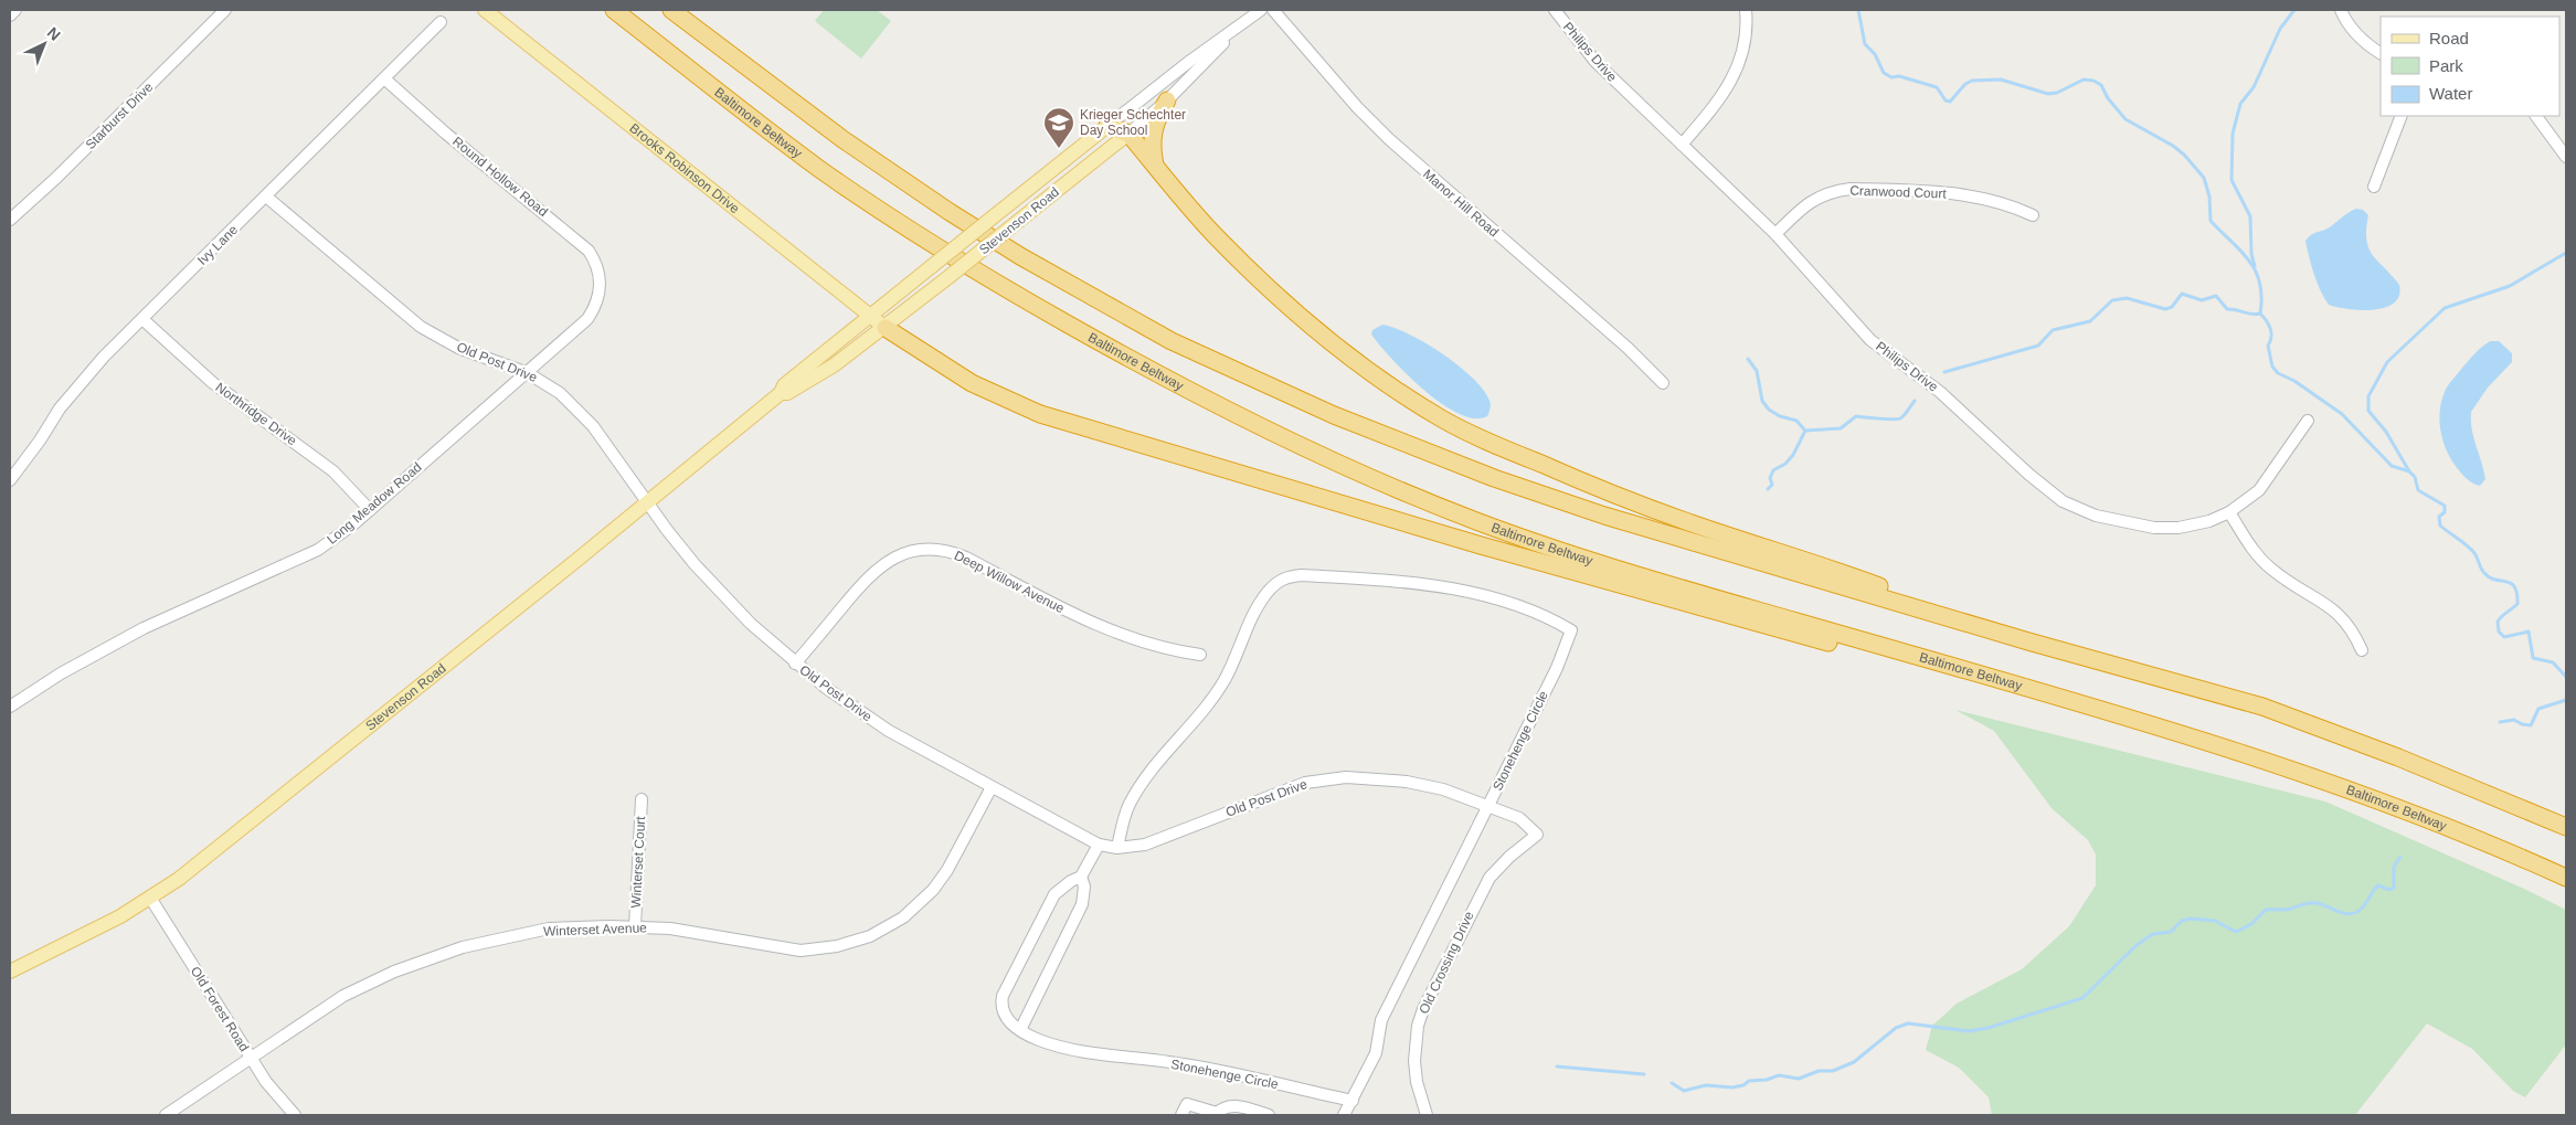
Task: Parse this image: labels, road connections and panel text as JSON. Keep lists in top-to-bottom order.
{
  "streets": {
    "highway": ["Baltimore Beltway"],
    "main road": ["Brooks Robinson Drive", "Stevenson Road"],
    "street": [
      "Philips Drive",
      "Starburst Drive",
      "Round Hollow Road",
      "Cranwood Court",
      "Manor Hill Road",
      "Ivy Lane",
      "Old Post Drive",
      "Northridge Drive",
      "Long Meadow Road",
      "Deep Willow Avenue",
      "Stonehenge Circle",
      "Winterset Court",
      "Winterset Avenue",
      "Old Crossing Drive",
      "Old Forest Road"
    ]
  },
  "crossings": [
    ["Philips Drive", "Cranwood Court"],
    ["Brooks Robinson Drive", "Stevenson Road"],
    ["Round Hollow Road", "Ivy Lane"],
    ["Round Hollow Road", "Long Meadow Road"],
    ["Stevenson Road", "Old Post Drive"],
    ["Stevenson Road", "Old Forest Road"],
    ["Ivy Lane", "Old Post Drive"],
    ["Ivy Lane", "Northridge Drive"],
    ["Old Post Drive", "Long Meadow Road"],
    ["Old Post Drive", "Deep Willow Avenue"],
    ["Old Post Drive", "Stonehenge Circle"],
    ["Old Post Drive", "Winterset Avenue"],
    ["Old Post Drive", "Old Crossing Drive"],
    ["Northridge Drive", "Long Meadow Road"],
    ["Winterset Court", "Winterset Avenue"],
    ["Winterset Avenue", "Old Forest Road"]
  ],
  "places": {
    "school or university": ["Krieger Schechter Day School"]
  },
  "legend": ["Road", "Park", "Water"],
  "north": "top right"
}
